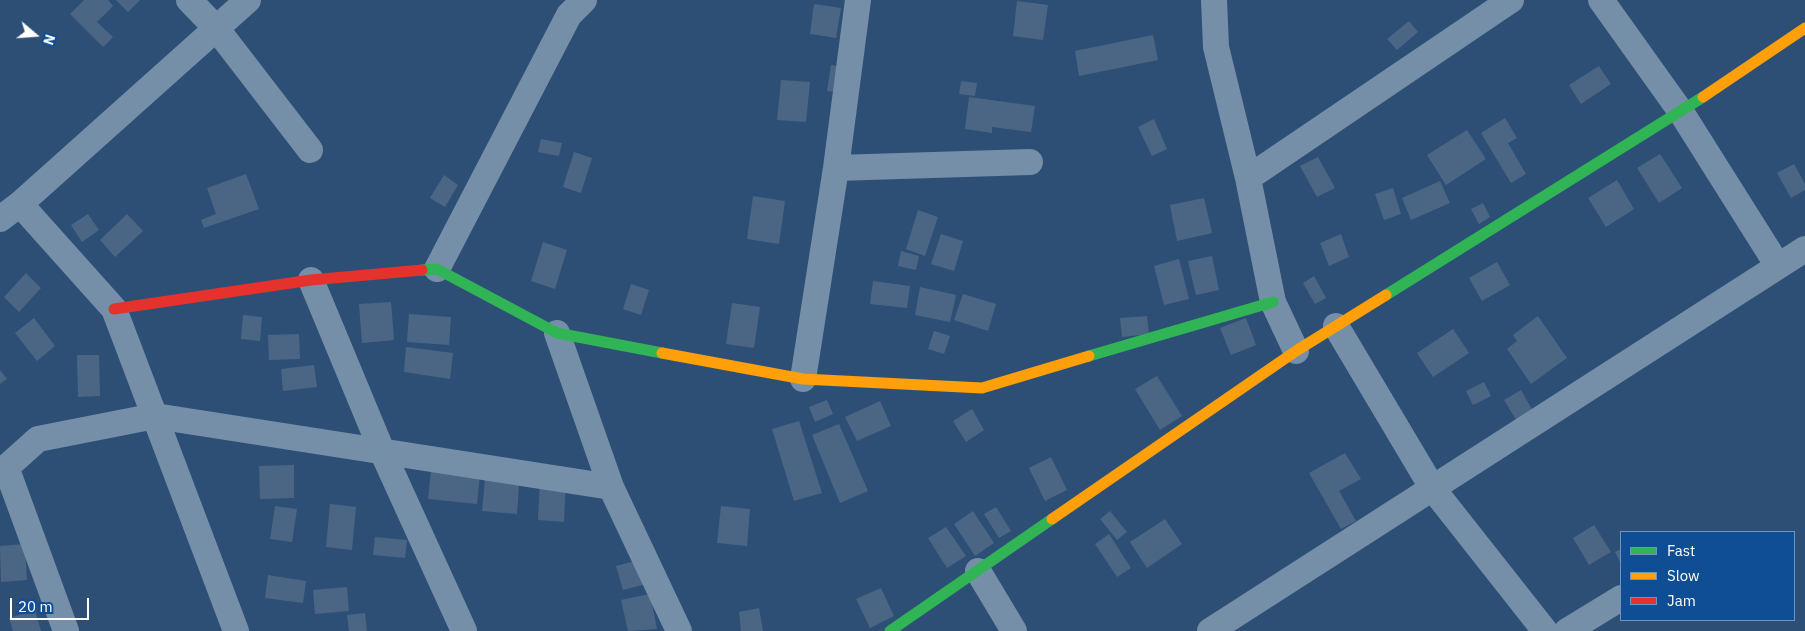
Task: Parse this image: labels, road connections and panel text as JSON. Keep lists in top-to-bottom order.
{
  "legend": ["Fast", "Slow", "Jam"],
  "scale_bar": "20 m",
  "north": "right"
}
